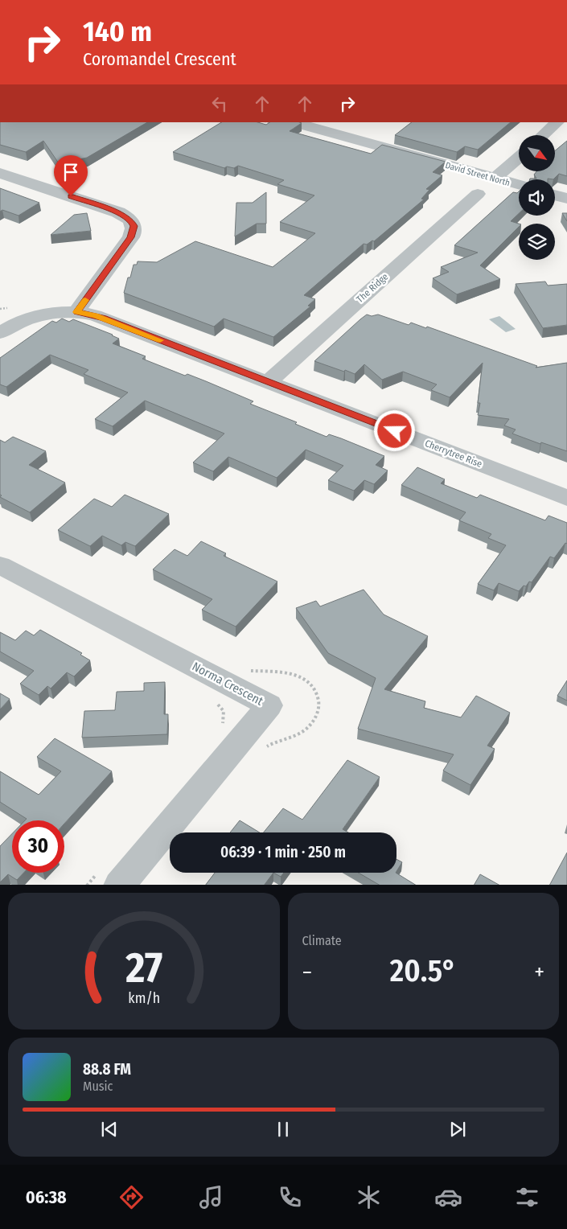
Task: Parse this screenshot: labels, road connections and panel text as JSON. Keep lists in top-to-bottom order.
{
  "streets": {
    "street": [
      "David Street North",
      "The Ridge",
      "Cherrytree Rise",
      "Norma Crescent"
    ]
  },
  "crossings": [
    ["The Ridge", "Cherrytree Rise"]
  ],
  "north": "bottom right",
  "page": {
    "turn": ["140 m", "Coromandel Crescent"],
    "limit": "30",
    "trip": "06:39 · 1 min · 250 m",
    "tile": "Climate",
    "heat": ["−", "20.5°", "+"],
    "song": ["88.8 FM", "Music"],
    "tabs": "06:38",
    "gauge": ["27", "km/h"]
  }
}
